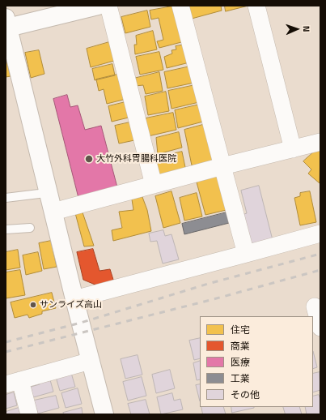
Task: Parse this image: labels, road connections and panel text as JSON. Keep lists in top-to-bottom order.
{
  "places": ["大竹外科胃腸科医院", "サンライズ高山"],
  "legend": [
    "住宅",
    "商業",
    "医療",
    "工業",
    "その他"
  ],
  "north": "right"
}
